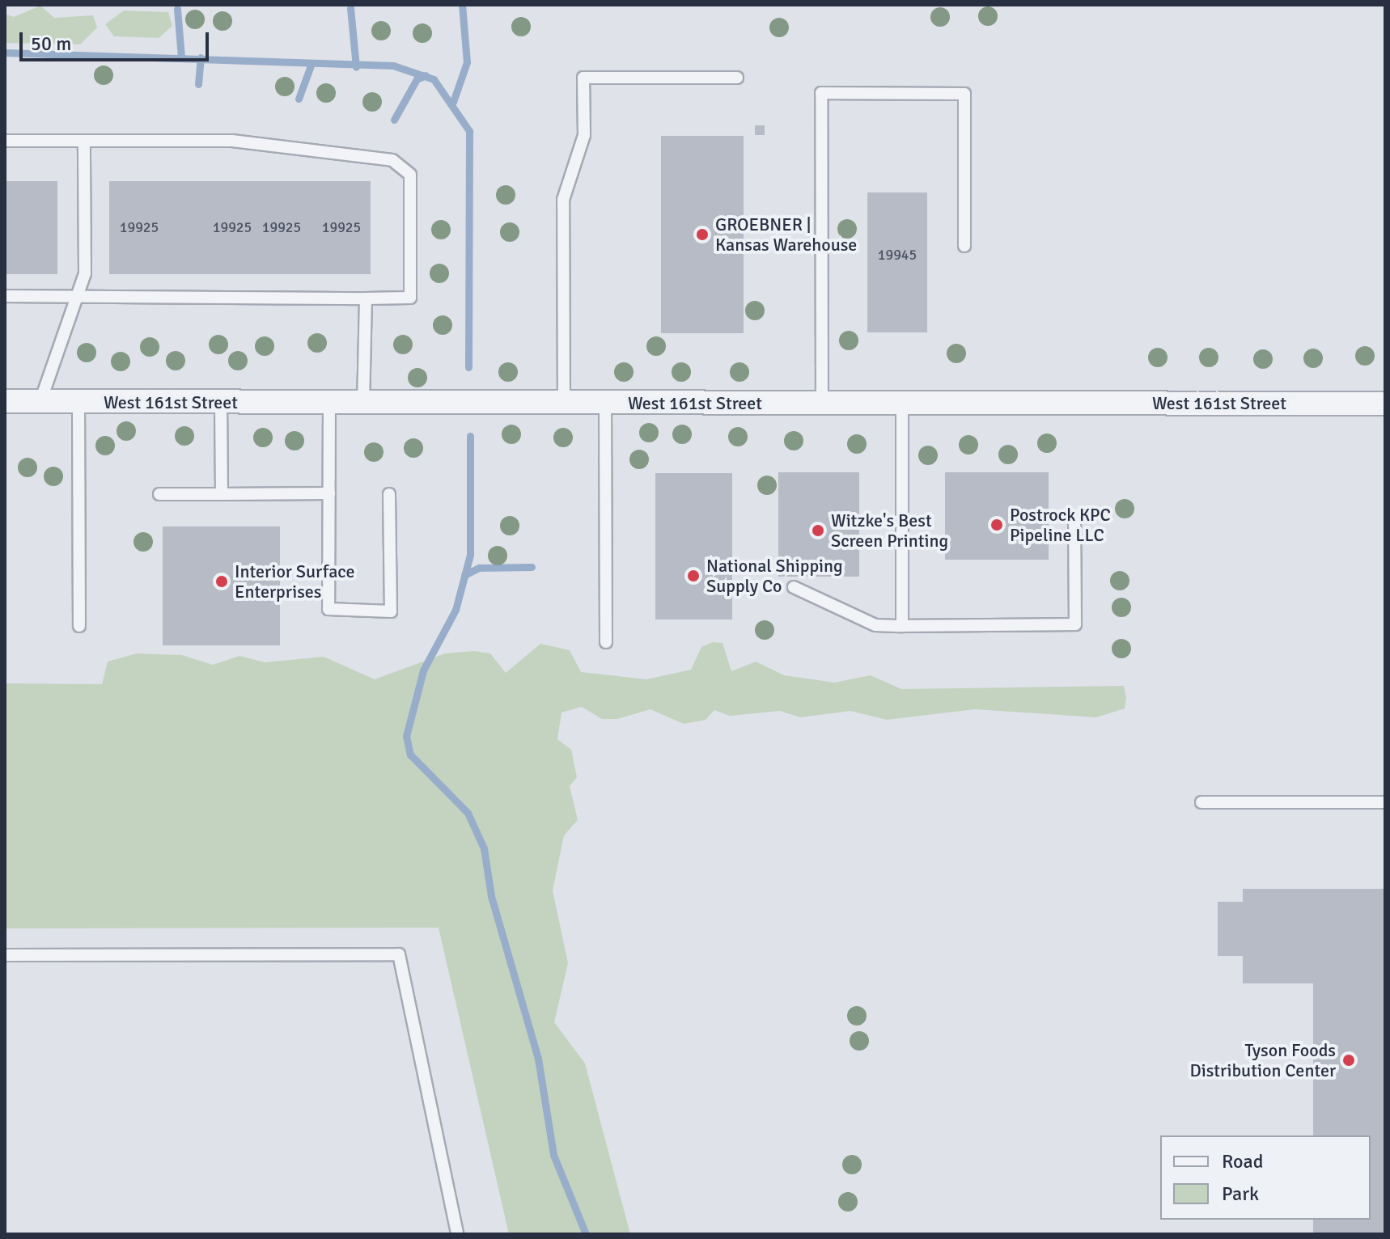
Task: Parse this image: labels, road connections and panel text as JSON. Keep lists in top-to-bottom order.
{
  "streets": {
    "street": ["West 161st Street"]
  },
  "places": [
    "GROEBNER | Kansas Warehouse",
    "Postrock KPC Pipeline LLC",
    "Witzke's Best Screen Printing",
    "National Shipping Supply Co",
    "Interior Surface Enterprises",
    "Tyson Foods Distribution Center"
  ],
  "house_numbers": [
    "19925",
    "19925",
    "19925",
    "19925",
    "19945"
  ],
  "legend": ["Road", "Park"],
  "scale_bar": "50 m"
}
